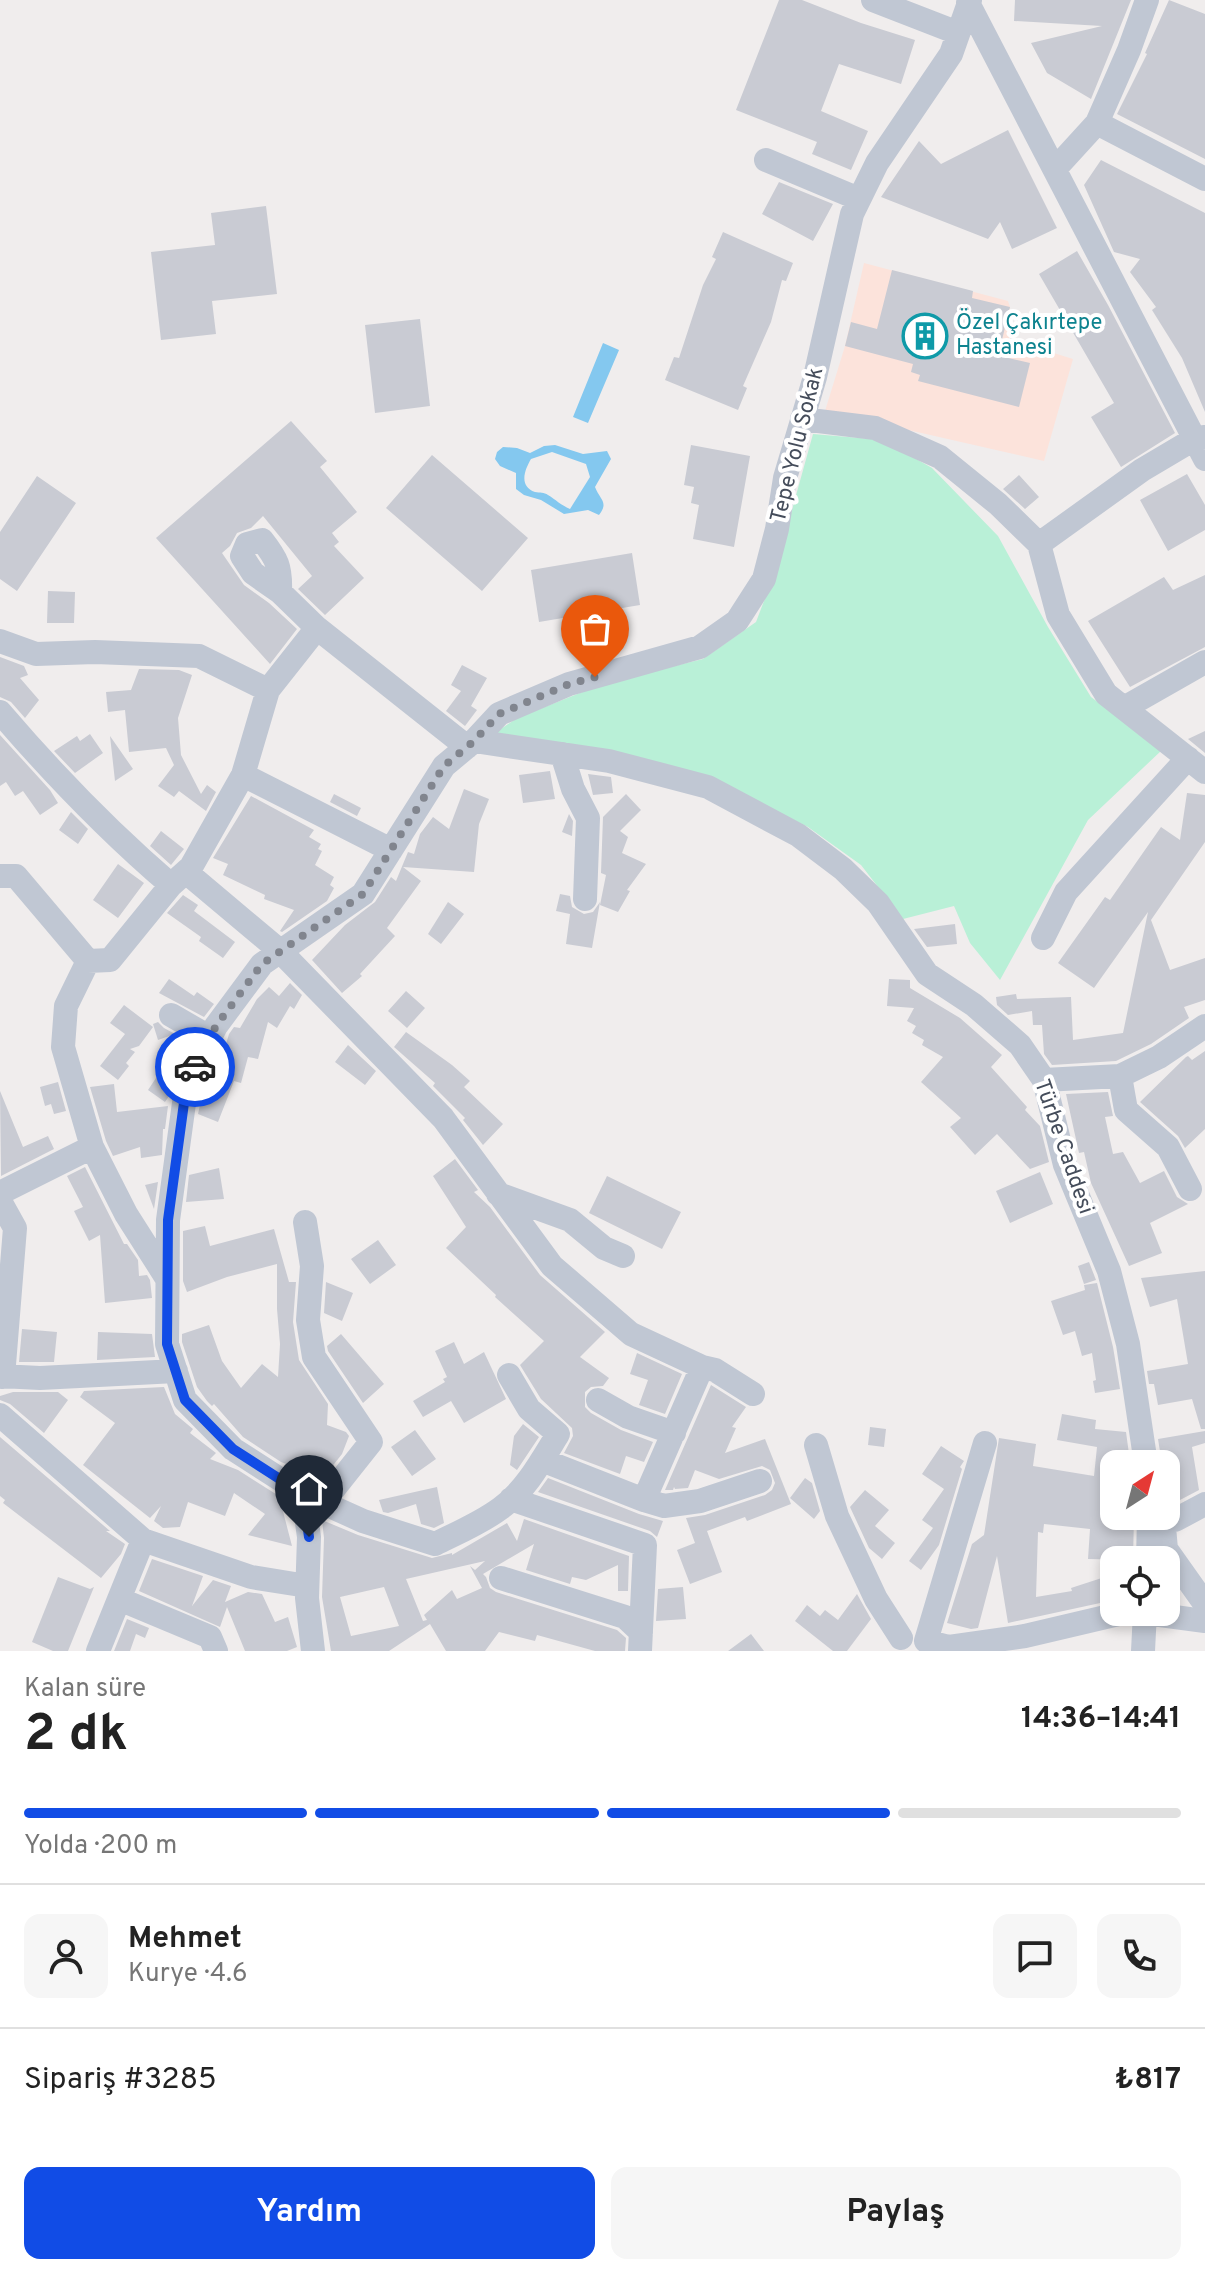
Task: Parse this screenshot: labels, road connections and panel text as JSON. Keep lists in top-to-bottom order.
{
  "streets": {
    "street": ["Tepe Yolu Sokak", "Türbe Caddesi"]
  },
  "crossings": [
    ["Tepe Yolu Sokak", "Türbe Caddesi"]
  ],
  "places": {
    "building": ["Özel Çakırtepe Hastanesi"]
  },
  "north": "top right",
  "page": {
    "heading": ["2 dk", "Kalan süre", "14:36–14:41"],
    "panel": [
      "Mehmet",
      "Kurye · 4.6",
      "Sipariş #3285",
      "₺817"
    ],
    "bar": "Yolda · 200 m",
    "buttons": ["Yardım", "Paylaş"]
  }
}
